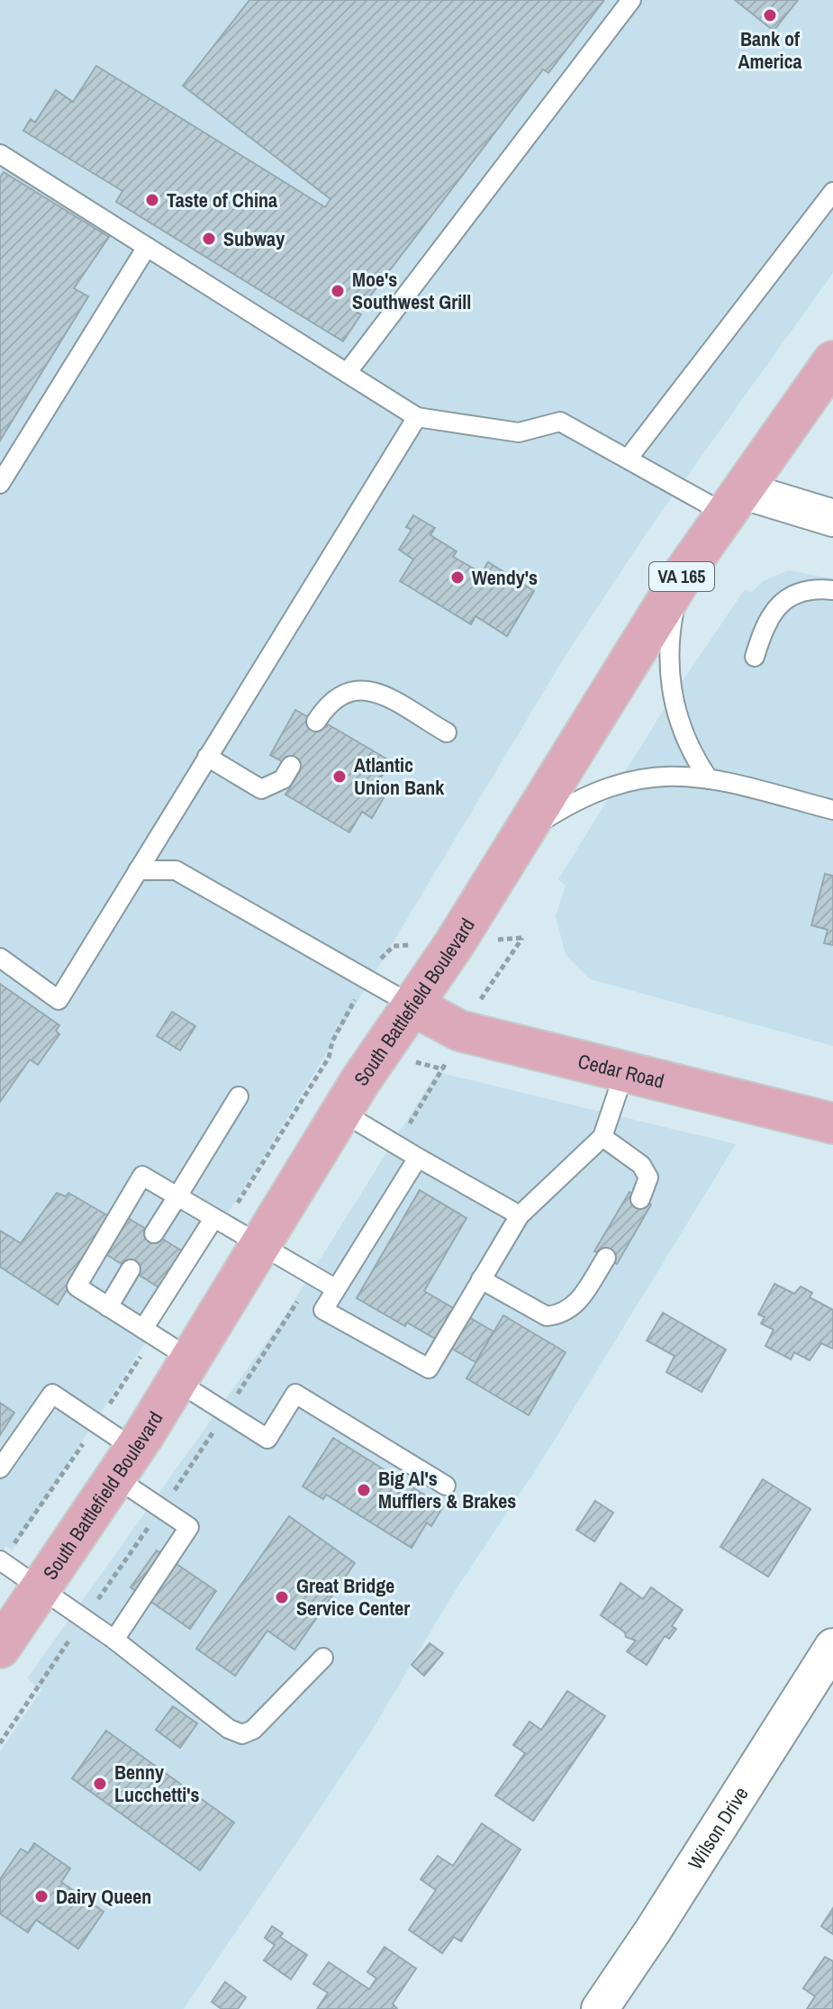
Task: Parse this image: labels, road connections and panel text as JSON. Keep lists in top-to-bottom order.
{
  "streets": {
    "main road": ["VA 165", "South Battlefield Boulevard", "Cedar Road"],
    "street": ["Wilson Drive"]
  },
  "crossings": [
    ["South Battlefield Boulevard", "Cedar Road"]
  ],
  "places": [
    "Bank of America",
    "Taste of China",
    "Subway",
    "Moe's Southwest Grill",
    "Wendy's",
    "Atlantic Union Bank",
    "Big Al's Mufflers & Brakes",
    "Great Bridge Service Center",
    "Benny Lucchetti's",
    "Dairy Queen"
  ]
}
